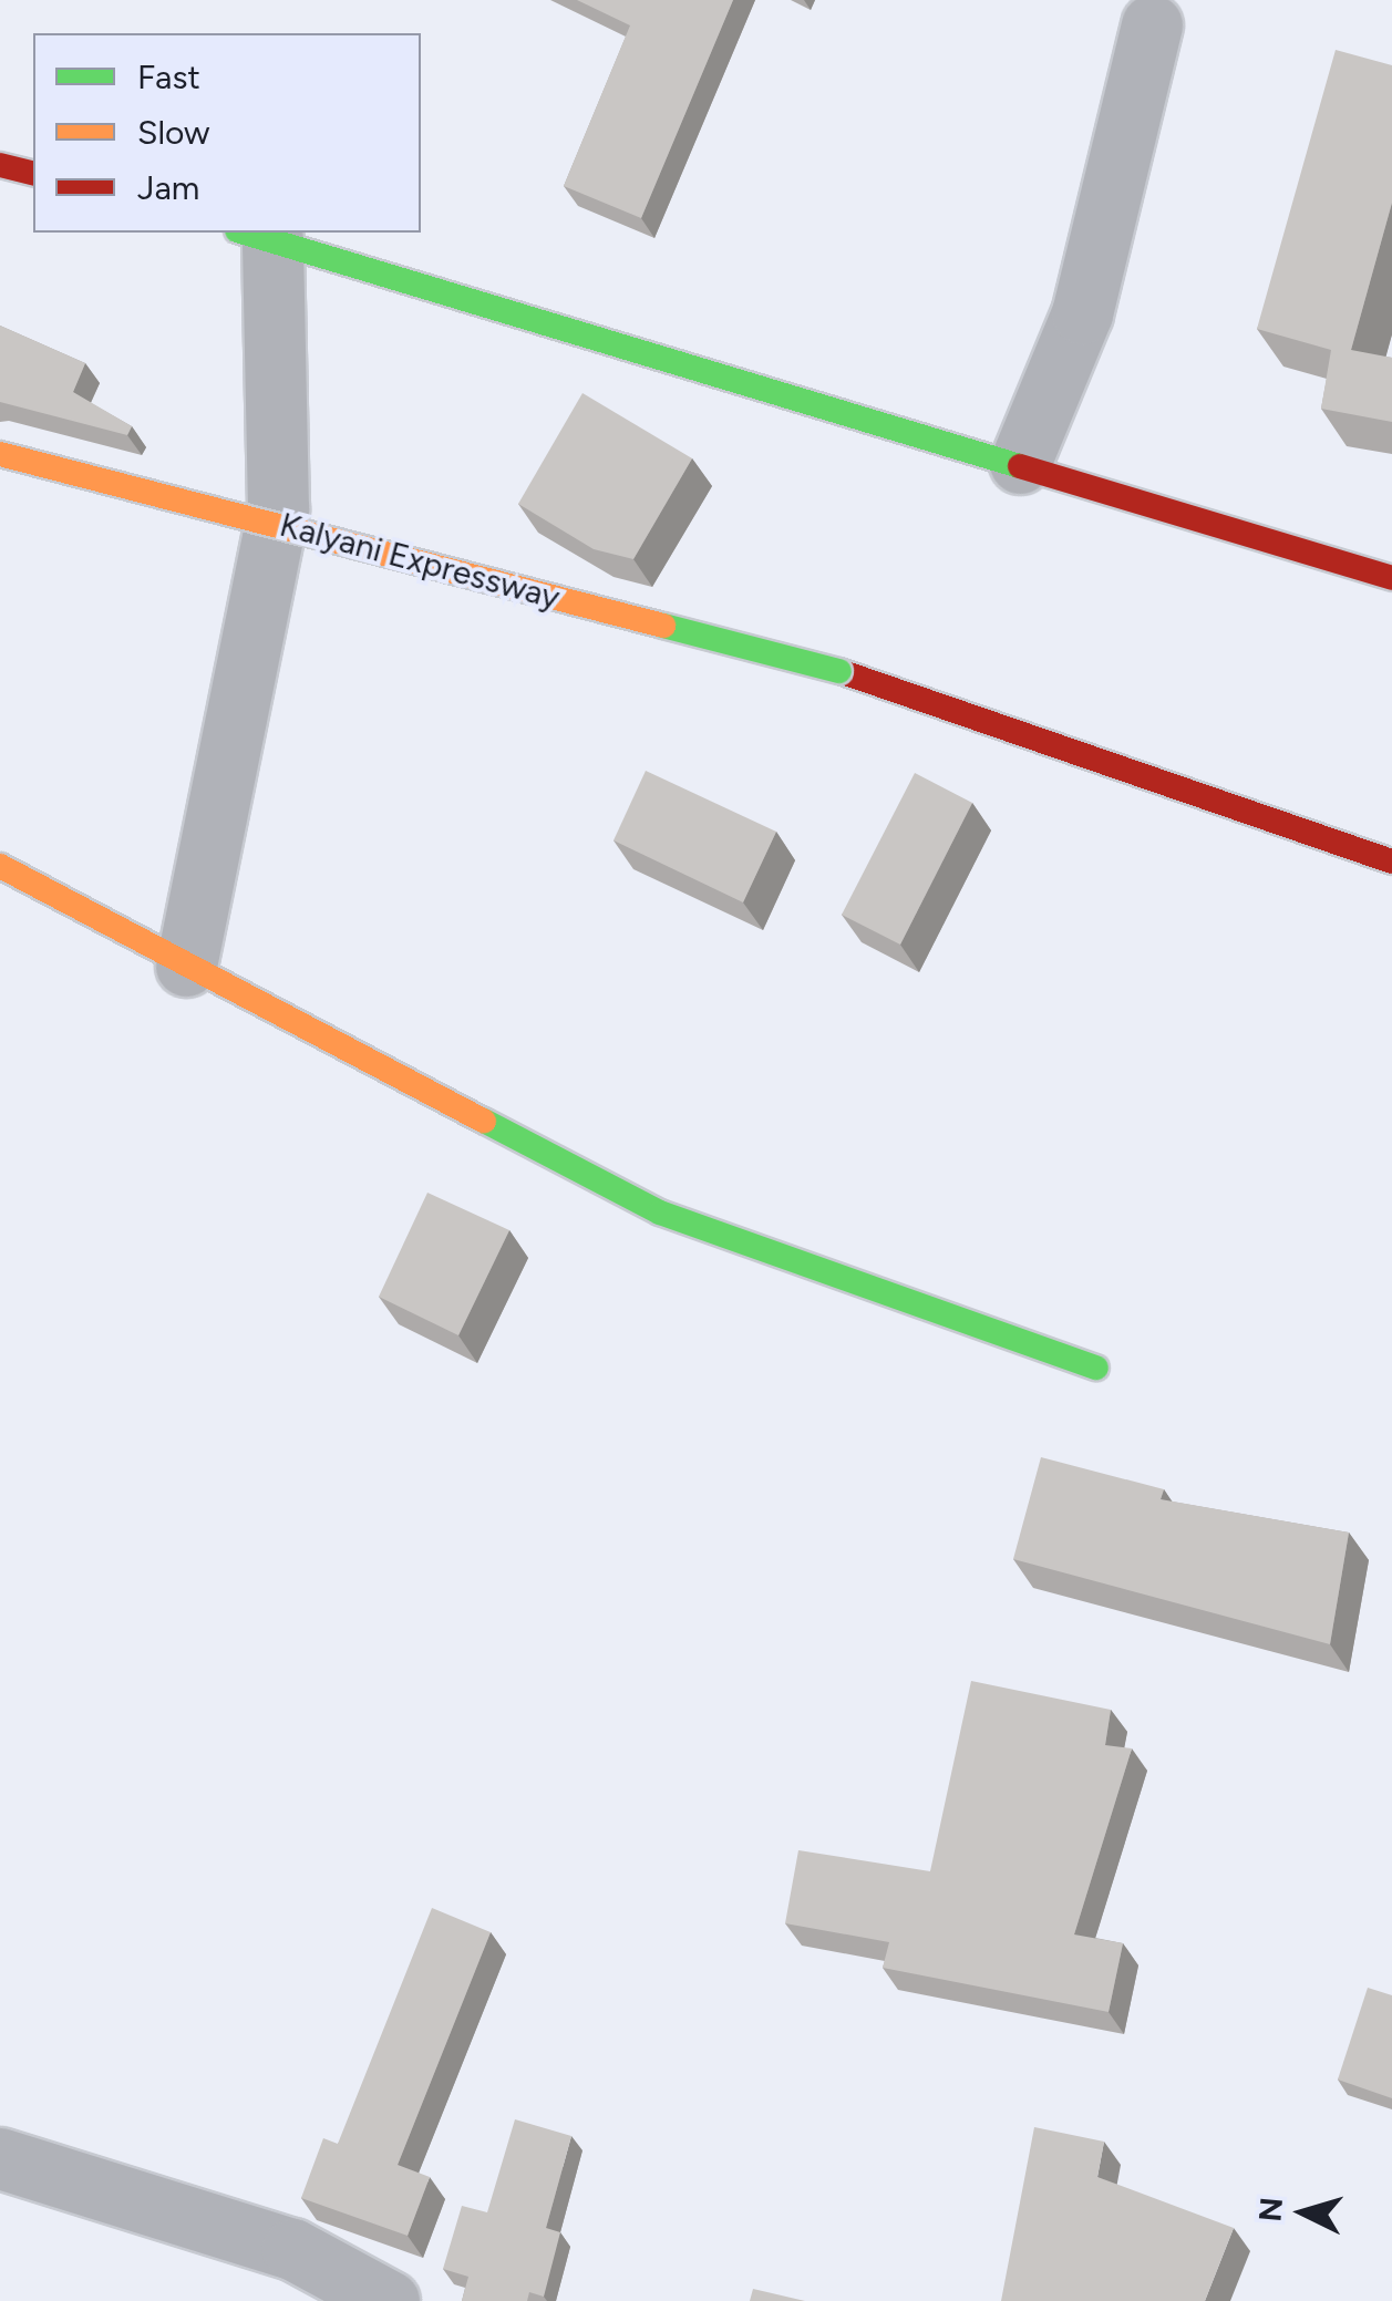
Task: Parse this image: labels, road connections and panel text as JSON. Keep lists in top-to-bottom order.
{
  "streets": {
    "main road": ["Kalyani Expressway"]
  },
  "legend": ["Fast", "Slow", "Jam"],
  "north": "left"
}
